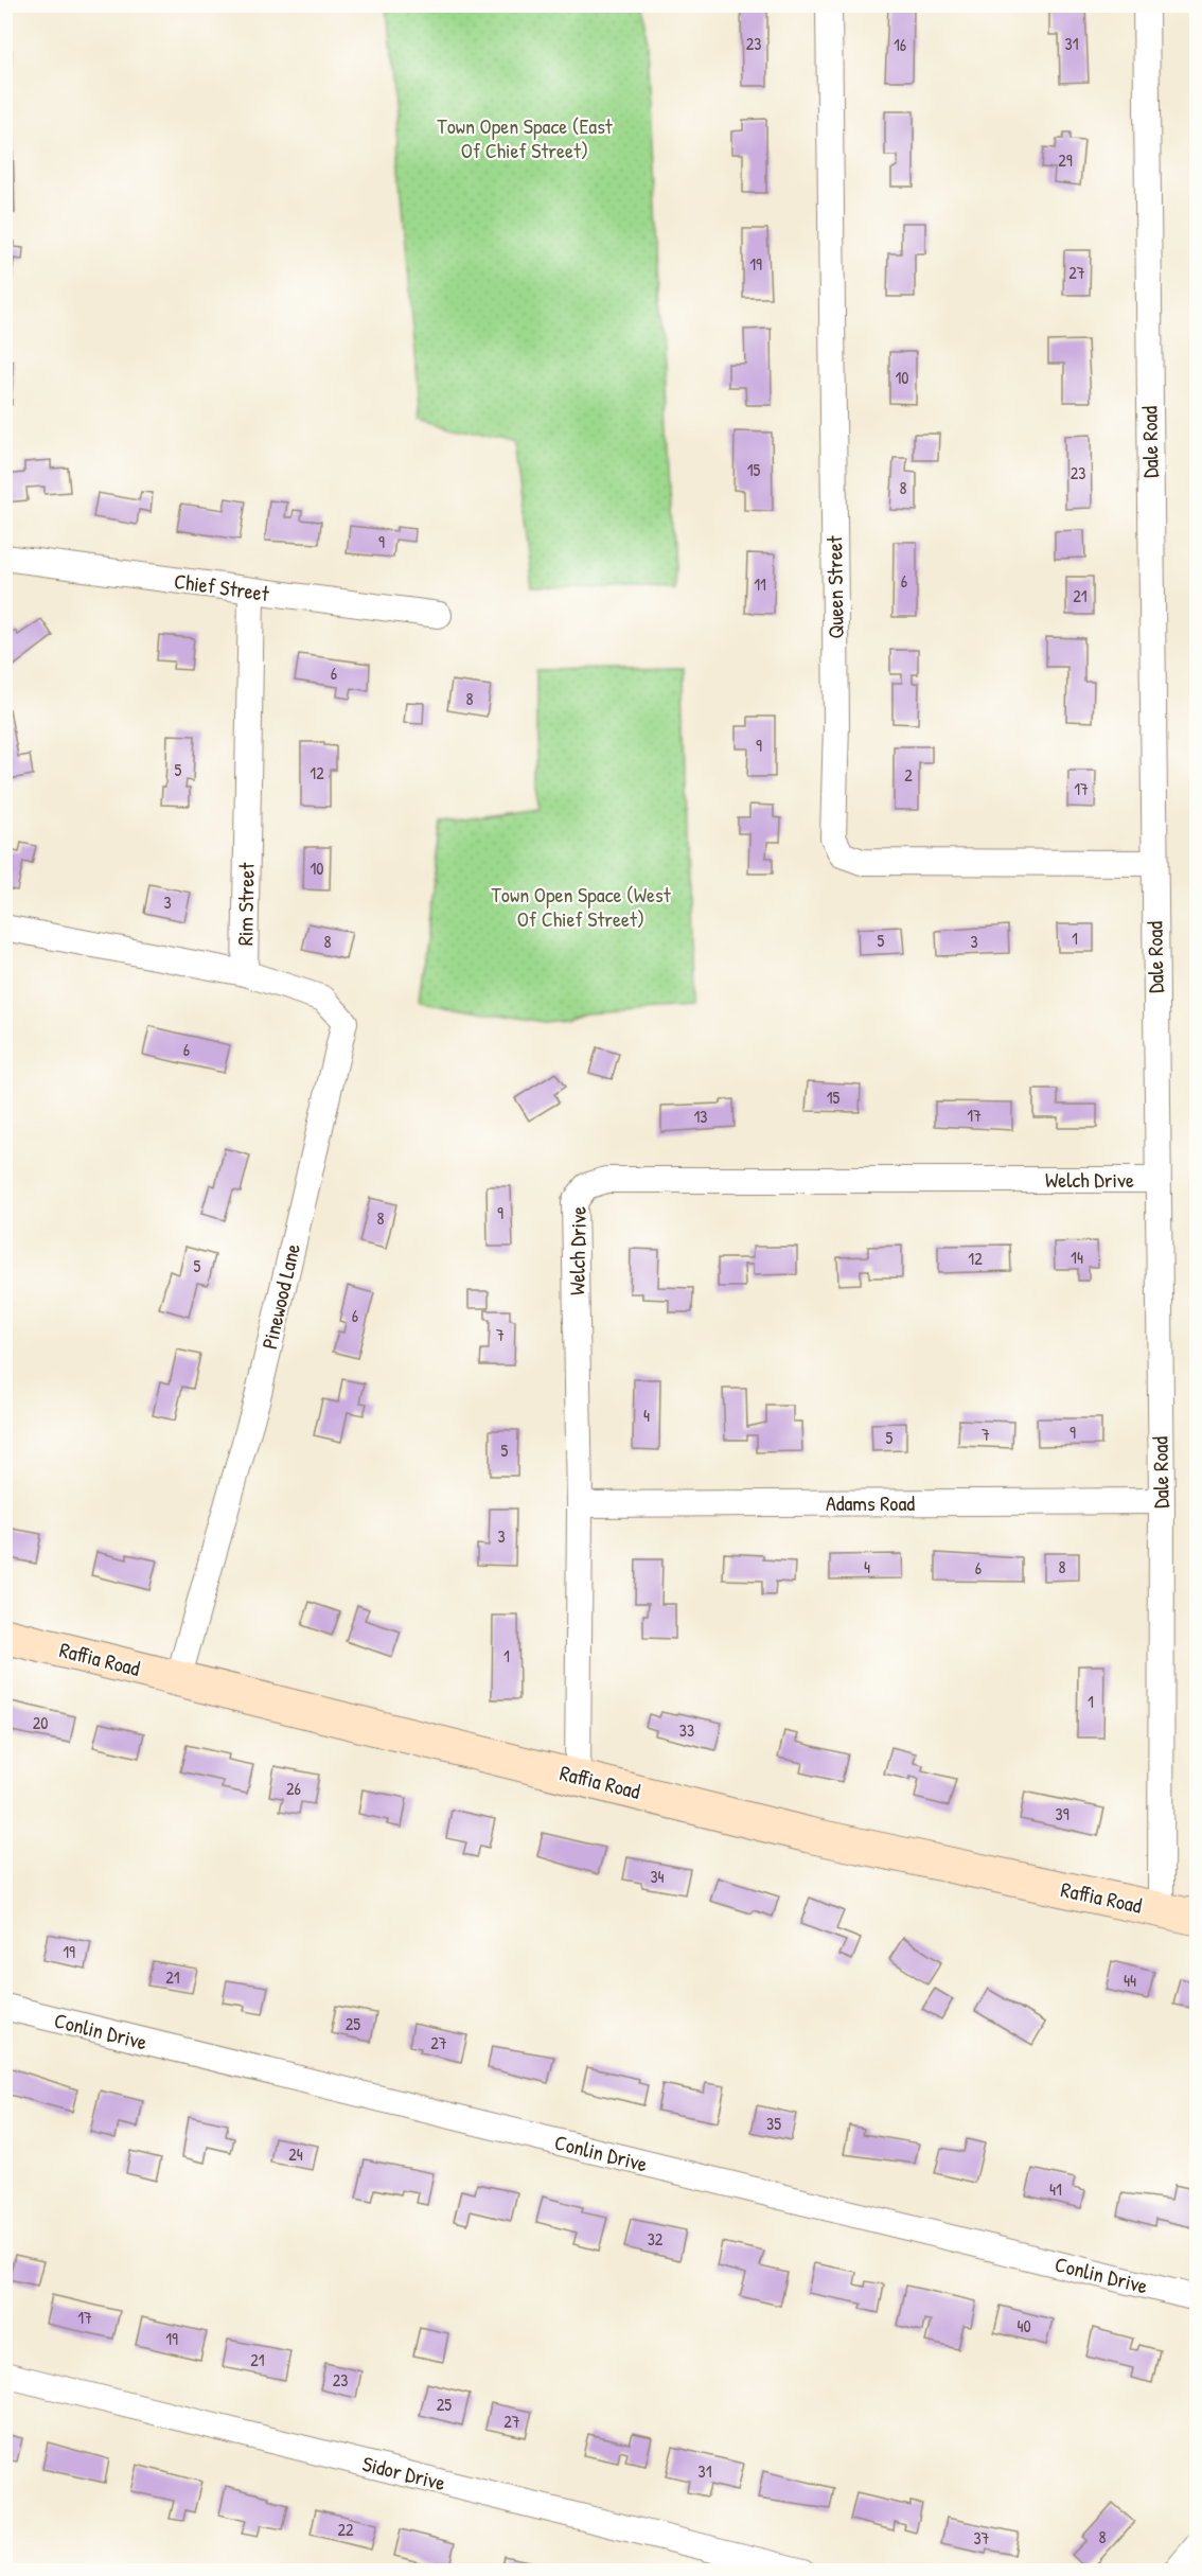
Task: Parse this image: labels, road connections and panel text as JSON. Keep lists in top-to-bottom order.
{
  "streets": {
    "main road": ["Raffia Road"],
    "street": [
      "Dale Road",
      "Chief Street",
      "Queen Street",
      "Rim Street",
      "Welch Drive",
      "Pinewood Lane",
      "Adams Road",
      "Conlin Drive",
      "Sidor Drive"
    ]
  },
  "crossings": [
    ["Dale Road", "Queen Street"],
    ["Dale Road", "Welch Drive"],
    ["Dale Road", "Adams Road"],
    ["Dale Road", "Raffia Road"],
    ["Chief Street", "Rim Street"],
    ["Rim Street", "Pinewood Lane"],
    ["Welch Drive", "Adams Road"],
    ["Welch Drive", "Raffia Road"],
    ["Pinewood Lane", "Raffia Road"]
  ],
  "parks": ["Town Open Space (East Of Chief Street)", "Town Open Space (West Of Chief Street)"],
  "house_numbers": [
    "23",
    "31",
    "16",
    "29",
    "19",
    "27",
    "10",
    "15",
    "23",
    "8",
    "9",
    "6",
    "11",
    "21",
    "6",
    "8",
    "9",
    "5",
    "12",
    "2",
    "17",
    "10",
    "3",
    "1",
    "5",
    "8",
    "3",
    "6",
    "15",
    "17",
    "13",
    "9",
    "8",
    "14",
    "12",
    "5",
    "6",
    "7",
    "4",
    "9",
    "7",
    "5",
    "5",
    "3",
    "4",
    "8",
    "6",
    "1",
    "1",
    "20",
    "33",
    "26",
    "39",
    "34",
    "19",
    "21",
    "44",
    "25",
    "27",
    "35",
    "24",
    "41",
    "32",
    "17",
    "40",
    "19",
    "21",
    "23",
    "25",
    "27",
    "31",
    "22",
    "8",
    "37"
  ]
}
